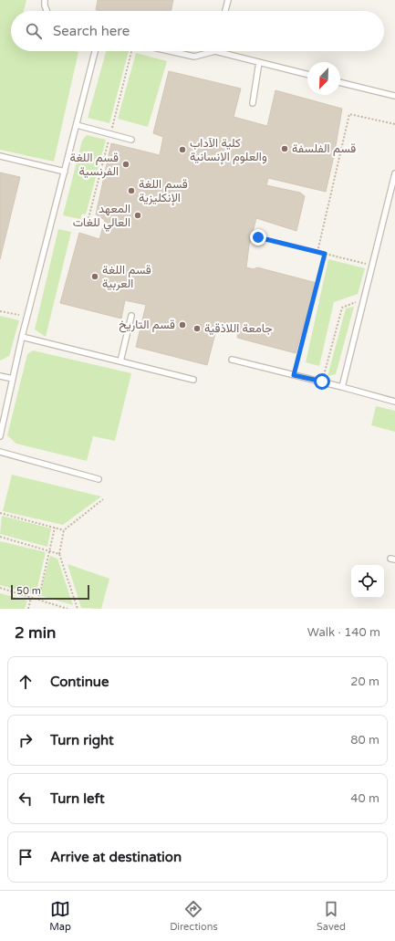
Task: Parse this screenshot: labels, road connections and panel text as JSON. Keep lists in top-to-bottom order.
{
  "places": [
    "قسم الفلسفة",
    "كلية الآداب والعلوم الإنسانية",
    "قسم اللغة الفرنسية",
    "قسم اللغة الإنكليزية",
    "المعهد العالي للغات",
    "قسم اللغة العربية",
    "قسم التاريخ",
    "جامعة اللاذقية"
  ],
  "scale_bar": "50 m",
  "north": "bottom left",
  "page": {
    "search": "Search here",
    "scale": "50 m",
    "heading": ["2 min", "Walk · 140 m"],
    "list": [
      ["Continue", "20 m"],
      ["Turn right", "80 m"],
      ["Turn left", "40 m"],
      "Arrive at destination"
    ],
    "nav": ["Map", "Directions", "Saved"]
  }
}
